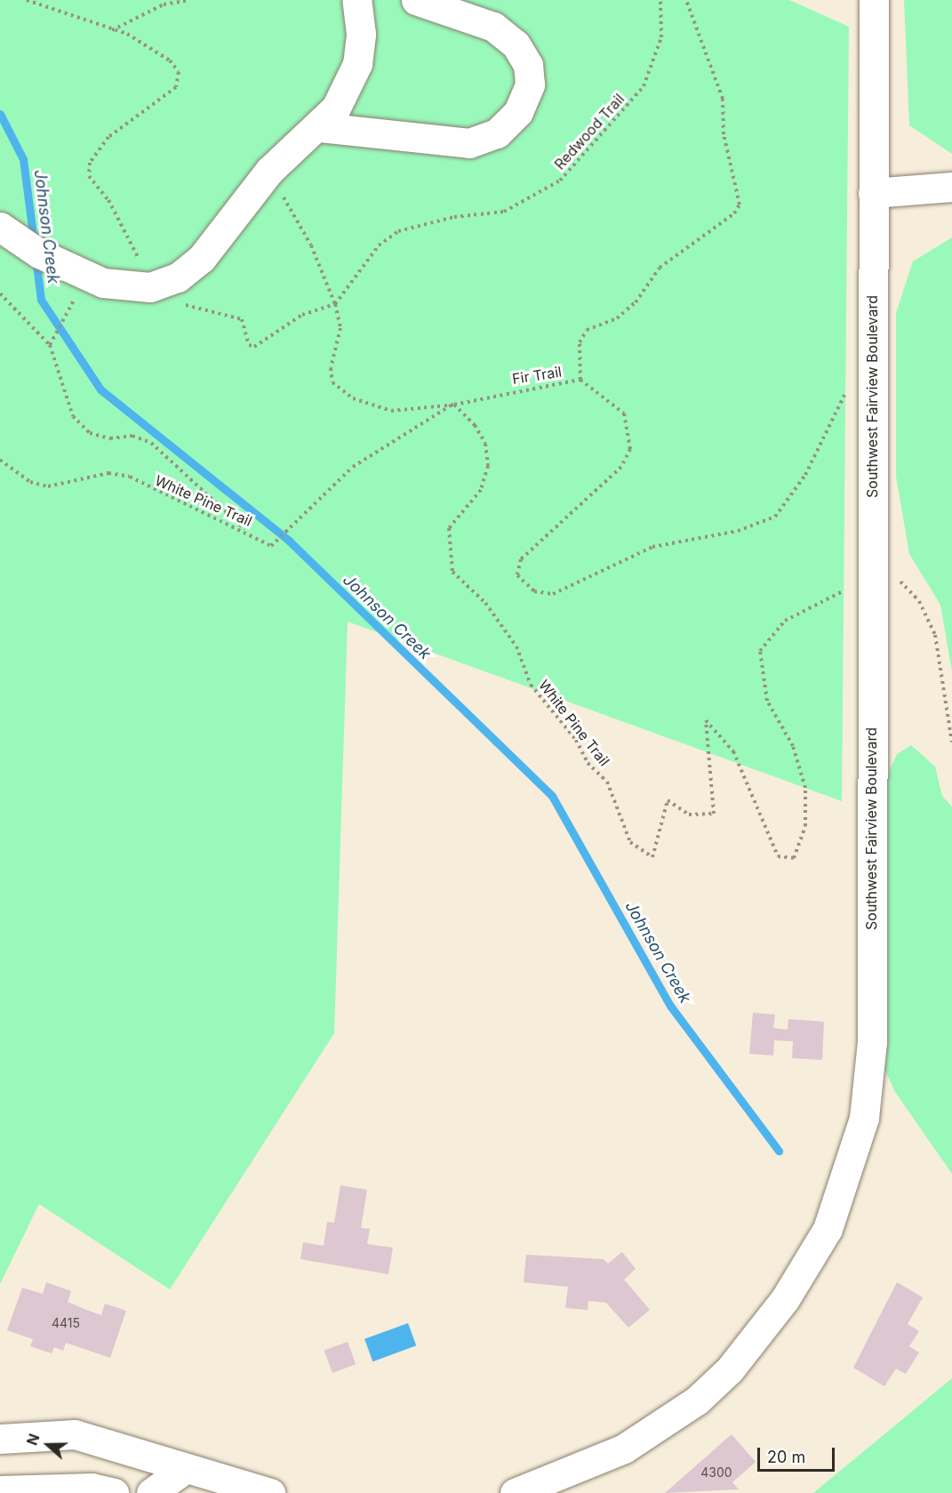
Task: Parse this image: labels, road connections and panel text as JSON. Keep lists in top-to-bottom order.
{
  "streets": {
    "street": ["Southwest Fairview Boulevard"],
    "path": ["Redwood Trail", "Fir Trail", "White Pine Trail"]
  },
  "crossings": [
    ["Redwood Trail", "Fir Trail"],
    ["Fir Trail", "White Pine Trail"],
    ["Southwest Fairview Boulevard", "White Pine Trail"]
  ],
  "water": ["Johnson Creek"],
  "house_numbers": ["4415", "4300"],
  "scale_bar": "20 m",
  "north": "left"
}
